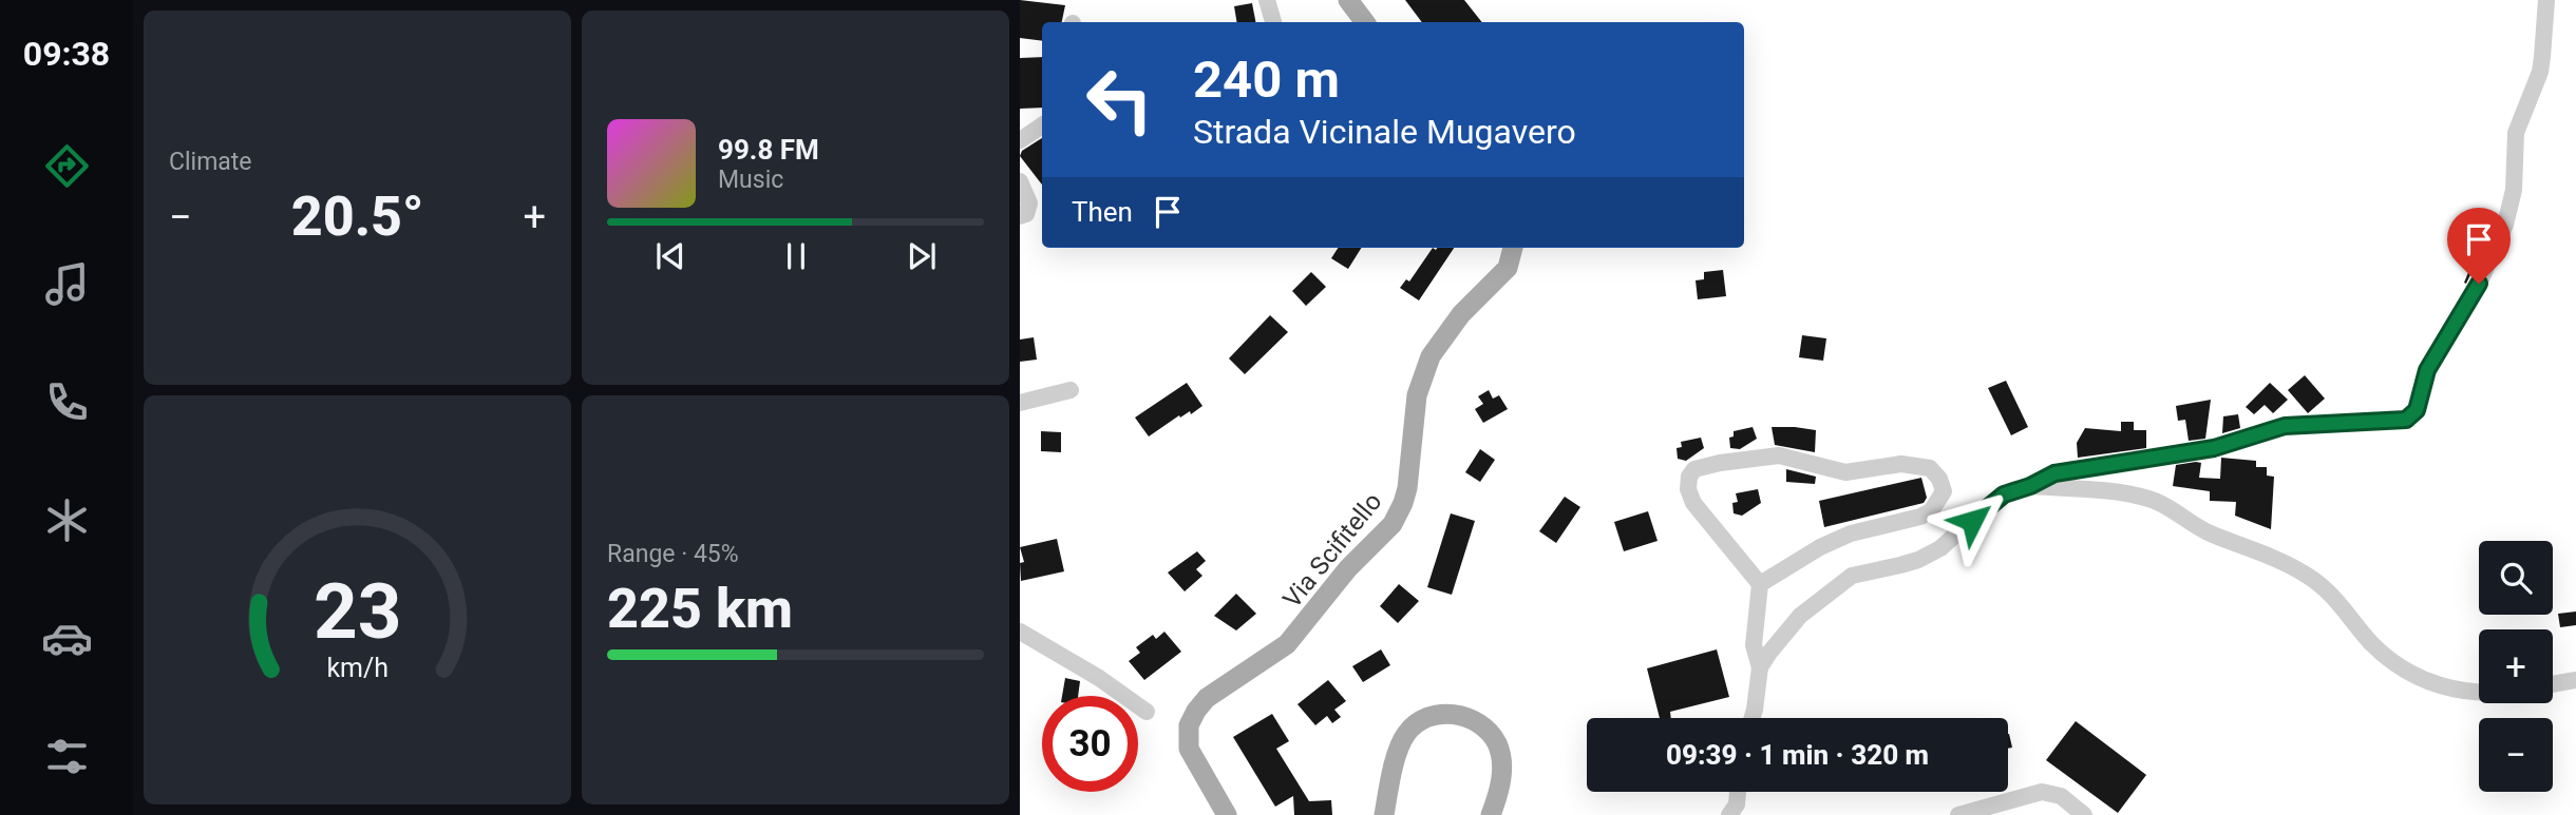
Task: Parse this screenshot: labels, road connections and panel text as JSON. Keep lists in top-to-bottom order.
{
  "streets": {
    "main road": ["Via Scifitello"]
  },
  "page": {
    "tabs": "09:38",
    "tile": [
      "Climate",
      ["Range · 45%", "225 km"]
    ],
    "turn": ["240 m", "Strada Vicinale Mugavero"],
    "song": ["99.8 FM", "Music"],
    "then": "Then",
    "heat": ["−", "20.5°", "+"],
    "map_buttons": ["+", "−"],
    "limit": "30",
    "trip": "09:39 · 1 min · 320 m",
    "gauge": ["23", "km/h"]
  }
}
